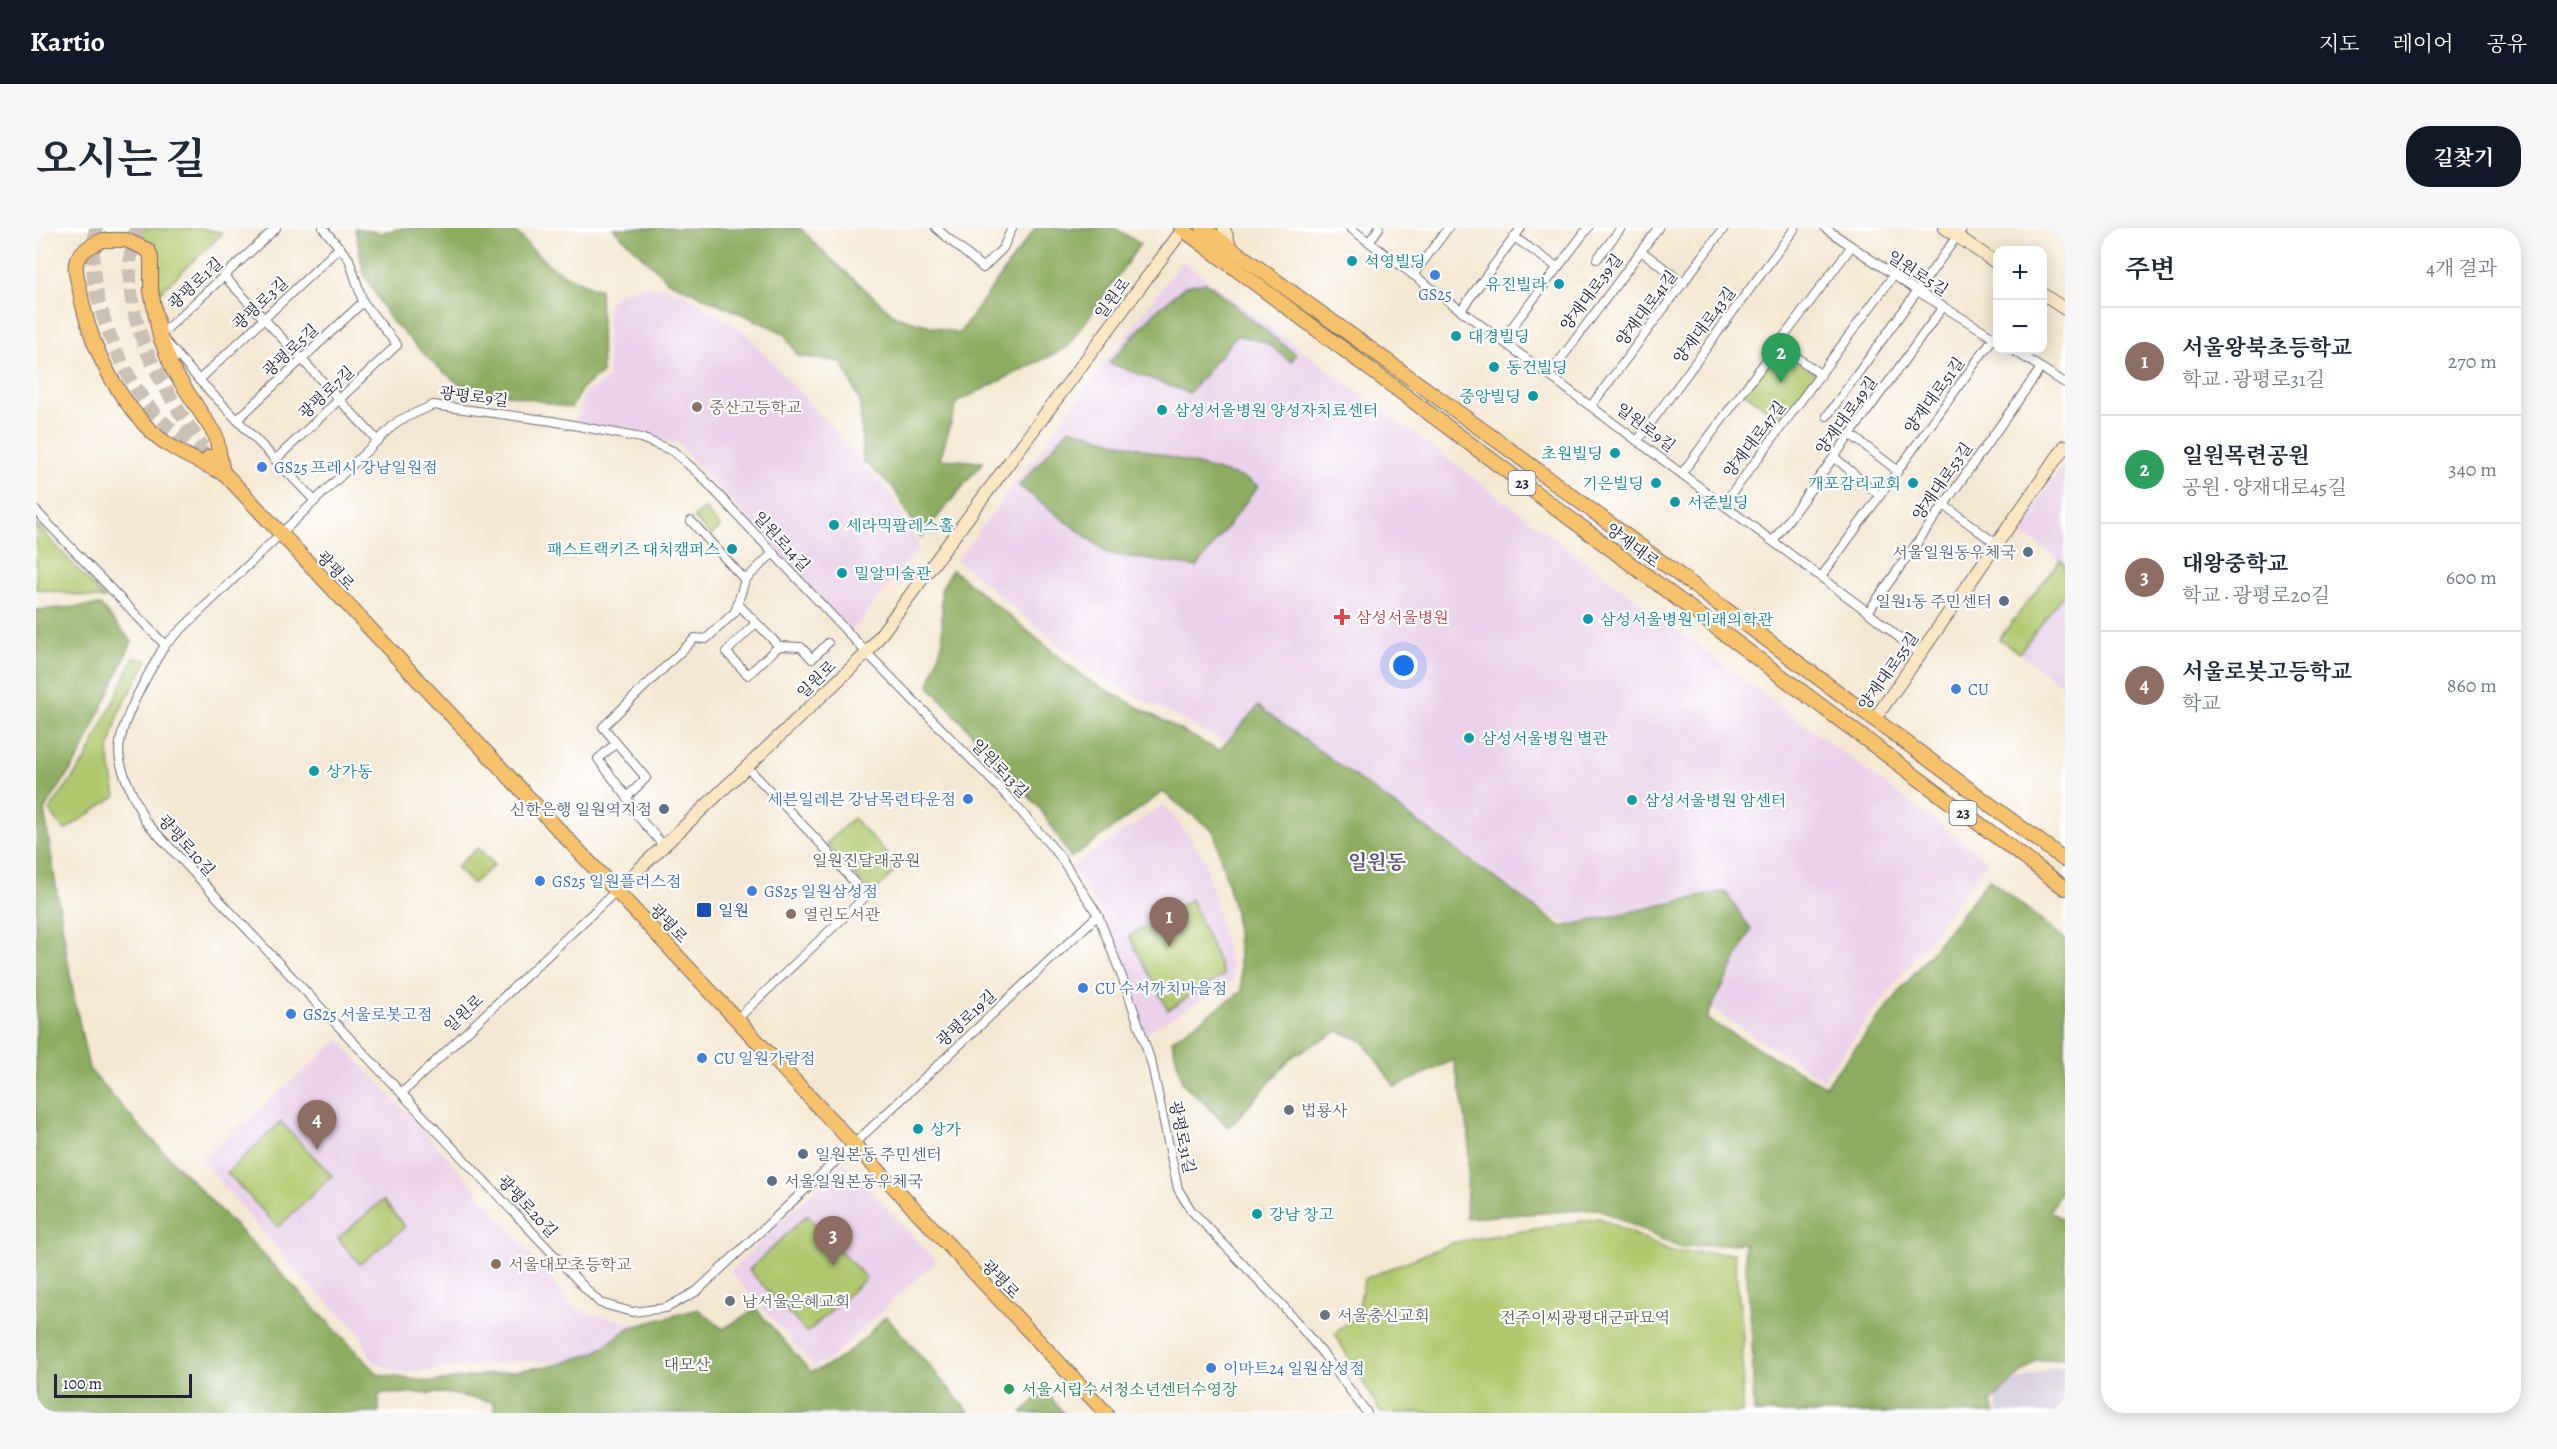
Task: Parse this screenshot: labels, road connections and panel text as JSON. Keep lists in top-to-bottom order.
{
  "streets": {
    "main road": ["23", "양재대로", "광평로"],
    "street": [
      "일원로5길",
      "광평로1길",
      "양재대로39길",
      "일원로",
      "광평로3길",
      "양재대로41길",
      "양재대로43길",
      "광평로5길",
      "광평로7길",
      "양재대로51길",
      "광평로9길",
      "양재대로49길",
      "일원로9길",
      "양재대로47길",
      "양재대로53길",
      "일원로14길",
      "양재대로55길",
      "일원로13길",
      "광평로10길",
      "광평로19길",
      "광평로31길",
      "광평로20길"
    ]
  },
  "crossings": [
    ["일원로5길", "양재대로49길"],
    ["일원로5길", "양재대로47길"],
    ["광평로1길", "광평로3길"],
    ["양재대로39길", "일원로9길"],
    ["일원로", "일원로14길"],
    ["일원로", "양재대로"],
    ["일원로", "광평로"],
    ["일원로", "일원로13길"],
    ["일원로", "광평로20길"],
    ["양재대로41길", "일원로9길"],
    ["양재대로43길", "일원로9길"],
    ["광평로5길", "광평로7길"],
    ["양재대로51길", "일원로9길"],
    ["광평로9길", "일원로14길"],
    ["광평로9길", "광평로"],
    ["광평로9길", "광평로10길"],
    ["양재대로49길", "일원로9길"],
    ["일원로9길", "양재대로47길"],
    ["일원로9길", "양재대로53길"],
    ["일원로9길", "양재대로55길"],
    ["일원로14길", "일원로13길"],
    ["양재대로", "양재대로55길"],
    ["광평로", "광평로10길"],
    ["광평로", "광평로19길"],
    ["광평로", "광평로20길"],
    ["일원로13길", "광평로19길"],
    ["일원로13길", "광평로31길"],
    ["광평로10길", "광평로20길"],
    ["광평로19길", "광평로31길"],
    ["광평로19길", "광평로20길"]
  ],
  "districts": ["일원동"],
  "parks": ["일원진달래공원", "전주이씨광평대군파묘역", "대모산"],
  "places": {
    "other": [
      "석영빌딩",
      "GS25",
      "유진빌라",
      "대경빌딩",
      "동건빌딩",
      "중앙빌딩",
      "중산고등학교",
      "삼성서울병원 양성자치료센터",
      "초원빌딩",
      "GS25 프레시 강남일원점",
      "기은빌딩",
      "개포감리교회",
      "서준빌딩",
      "세라믹팔레스홀",
      "패스트랙키즈 대치캠퍼스",
      "서울일원동우체국",
      "밀알미술관",
      "일원1동 주민센터",
      "삼성서울병원 미래의학관",
      "CU",
      "삼성서울병원 별관",
      "상가동",
      "세븐일레븐 강남목련타운점",
      "삼성서울병원 암센터",
      "신한은행 일원역지점",
      "GS25 일원플러스점",
      "GS25 일원삼성점",
      "열린도서관",
      "CU 수서까치마을점",
      "GS25 서울로봇고점",
      "CU 일원가람점",
      "법룡사",
      "상가",
      "일원본동 주민센터",
      "서울일원본동우체국",
      "강남 창고",
      "서울대모초등학교",
      "남서울은혜교회",
      "서울충신교회",
      "이마트24 일원삼성점",
      "서울시립수서청소년센터수영장"
    ],
    "health": ["삼성서울병원"],
    "transit": ["일원"]
  },
  "scale_bar": "100 m",
  "page": {
    "header": "Kartio",
    "nav": ["지도", "레이어", "공유"],
    "title": "오시는 길",
    "buttons": "길찾기",
    "heading": ["주변", "4개 결과"],
    "map_buttons": ["+", "−"],
    "list": [
      {
        "mark": "1",
        "name": "서울왕북초등학교",
        "note": "학교 · 광평로31길",
        "value": "270 m"
      },
      {
        "mark": "2",
        "name": "일원목련공원",
        "note": "공원 · 양재대로45길",
        "value": "340 m"
      },
      {
        "mark": "3",
        "name": "대왕중학교",
        "note": "학교 · 광평로20길",
        "value": "600 m"
      },
      {
        "mark": "4",
        "name": "서울로봇고등학교",
        "note": "학교",
        "value": "860 m"
      }
    ],
    "pins": [
      "2",
      "1",
      "4",
      "3"
    ],
    "scale": "100 m"
  }
}
